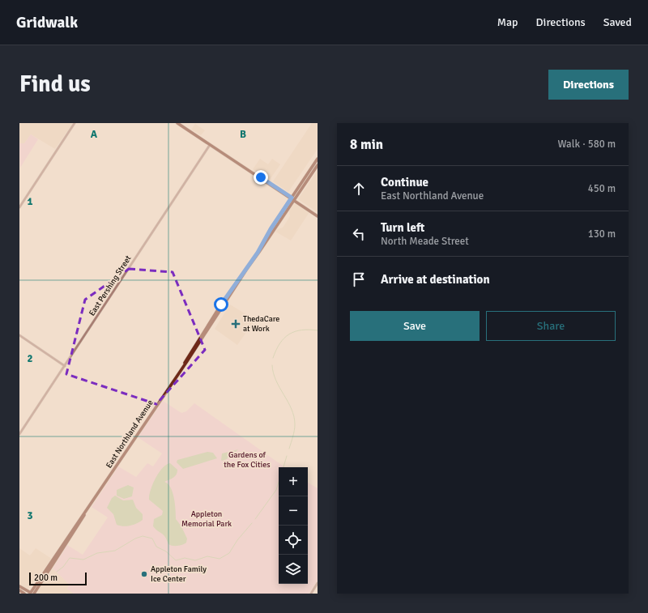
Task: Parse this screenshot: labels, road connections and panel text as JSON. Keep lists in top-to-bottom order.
{
  "streets": {
    "main road": ["East Northland Avenue"],
    "street": ["East Pershing Street"]
  },
  "parks": ["Gardens of the Fox Cities", "Appleton Memorial Park"],
  "places": {
    "health": ["ThedaCare at Work"],
    "other": ["Appleton Family Ice Center"]
  },
  "scale_bar": "200 m",
  "page": {
    "header": "Gridwalk",
    "nav": ["Map", "Directions", "Saved"],
    "buttons": [
      "Directions",
      ["Save", "Share"]
    ],
    "title": "Find us",
    "heading": ["8 min", "Walk · 580 m"],
    "list": [
      ["Continue", "East Northland Avenue", "450 m"],
      ["Turn left", "North Meade Street", "130 m"],
      "Arrive at destination"
    ],
    "map_buttons": ["+", "−"],
    "scale": "200 m"
  },
  "grid": {
    "columns": ["A", "B"],
    "rows": ["1", "2", "3"]
  }
}
